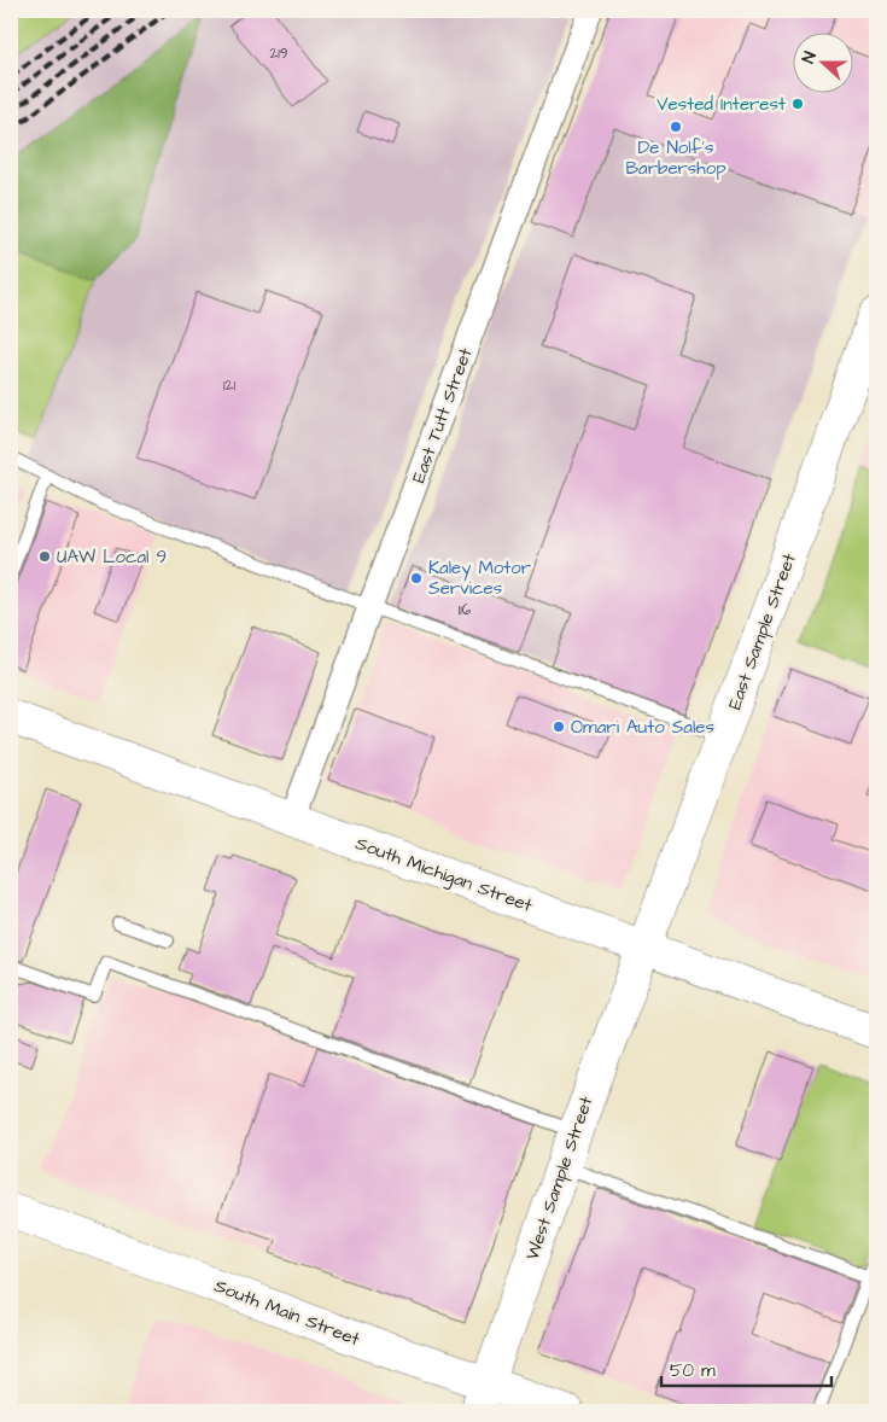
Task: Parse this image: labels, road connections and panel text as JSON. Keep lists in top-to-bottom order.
{
  "streets": {
    "main road": [
      "East Sample Street",
      "South Michigan Street",
      "West Sample Street",
      "South Main Street"
    ],
    "street": ["East Tutt Street"]
  },
  "crossings": [
    ["East Tutt Street", "South Michigan Street"],
    ["East Sample Street", "South Michigan Street"],
    ["East Sample Street", "West Sample Street"],
    ["South Michigan Street", "West Sample Street"],
    ["West Sample Street", "South Main Street"]
  ],
  "places": [
    "Vested Interest",
    "De Nolf's Barbershop",
    "UAW Local 9",
    "Kaley Motor Services",
    "Omari Auto Sales"
  ],
  "house_numbers": ["219", "121", "116"],
  "scale_bar": "50 m",
  "north": "left"
}
